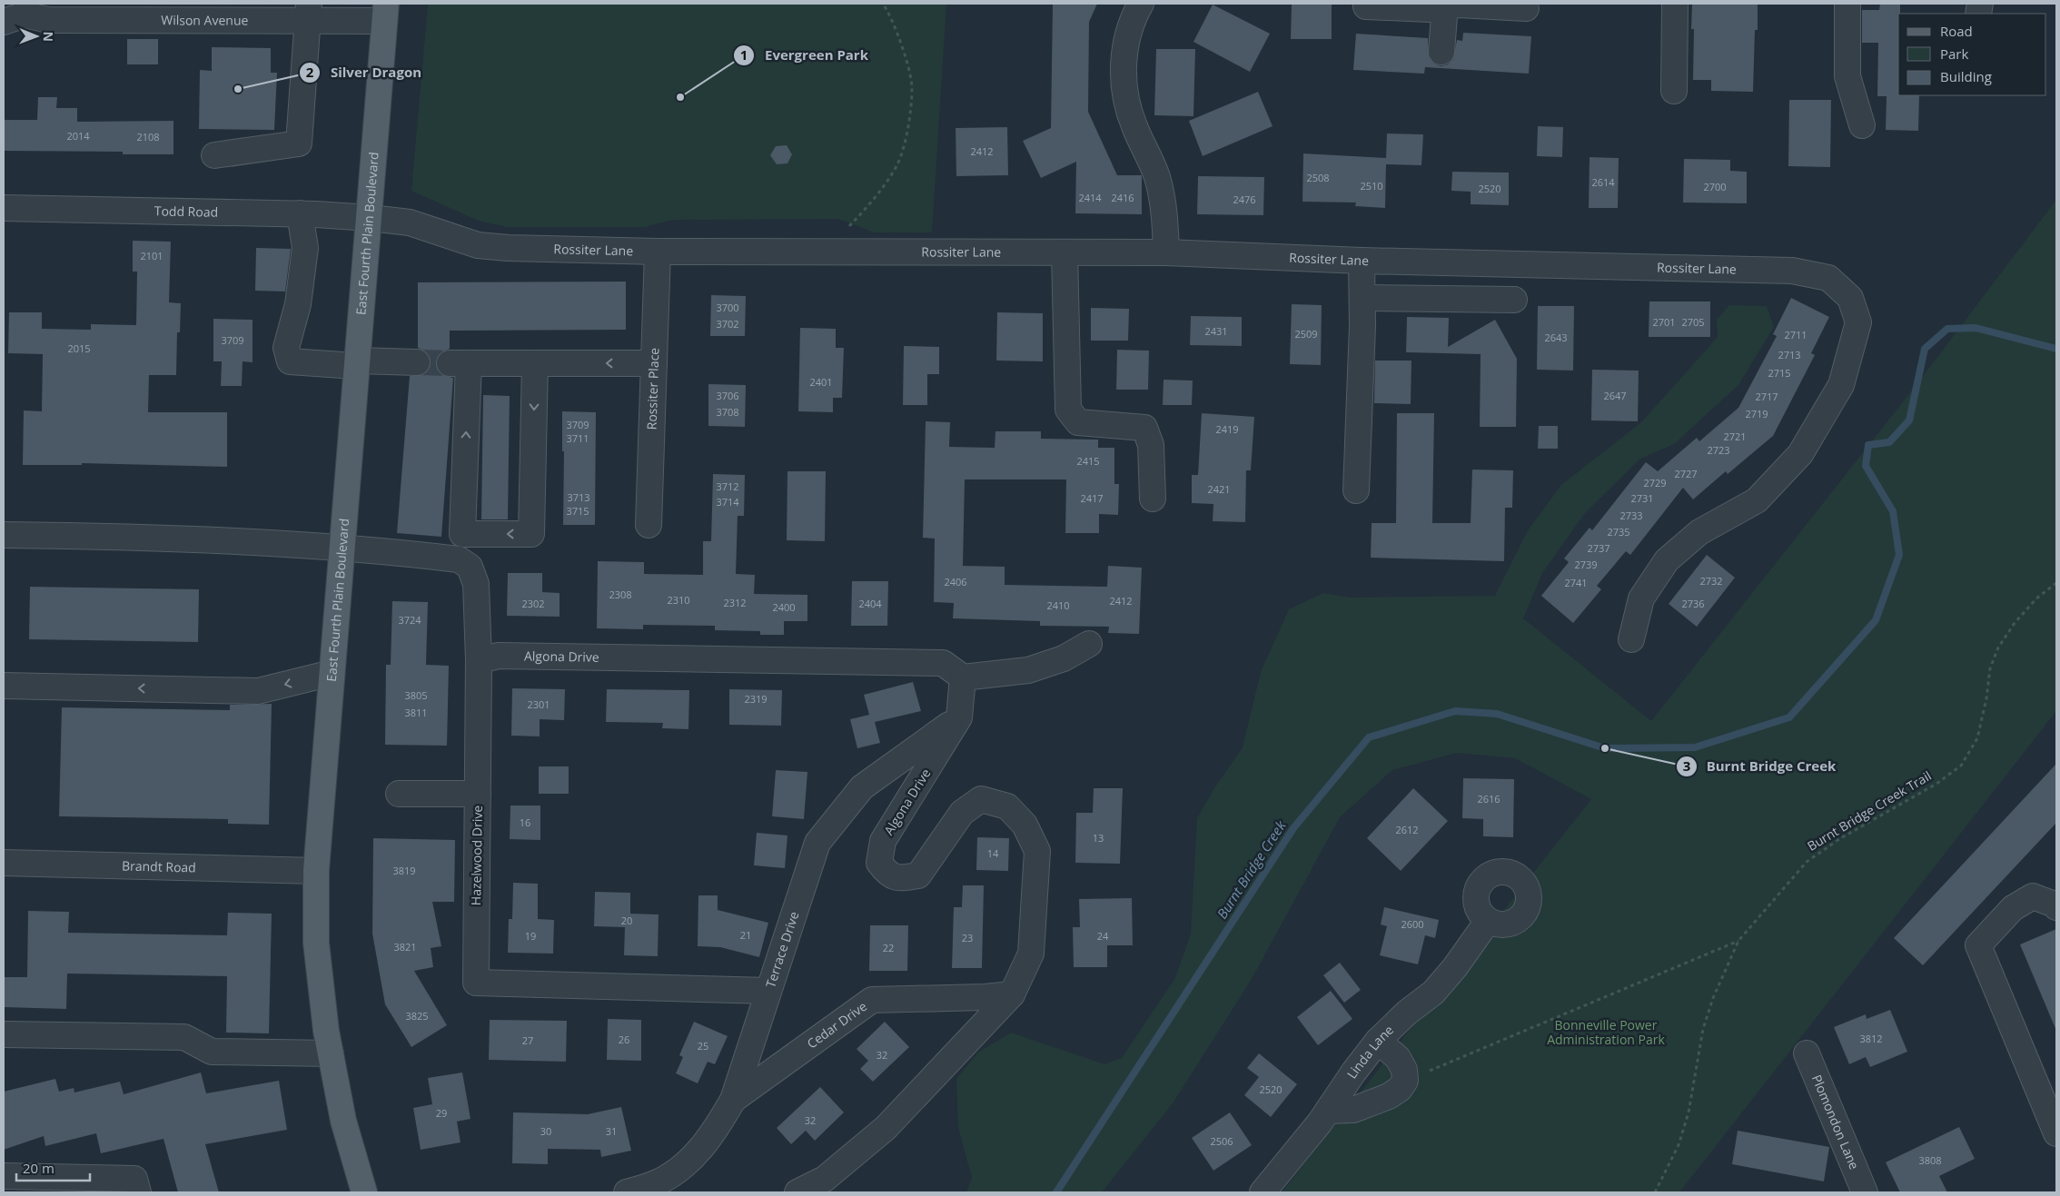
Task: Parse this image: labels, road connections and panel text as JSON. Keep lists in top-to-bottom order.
{
  "streets": {
    "main road": ["East Fourth Plain Boulevard"],
    "street": [
      "Wilson Avenue",
      "Todd Road",
      "Rossiter Lane",
      "Rossiter Place",
      "Algona Drive",
      "Hazelwood Drive",
      "Brandt Road",
      "Terrace Drive",
      "Cedar Drive",
      "Linda Lane",
      "Plomondon Lane"
    ],
    "path": ["Burnt Bridge Creek Trail"]
  },
  "crossings": [
    ["Wilson Avenue", "East Fourth Plain Boulevard"],
    ["Todd Road", "East Fourth Plain Boulevard"],
    ["Todd Road", "Rossiter Lane"],
    ["East Fourth Plain Boulevard", "Rossiter Lane"],
    ["East Fourth Plain Boulevard", "Hazelwood Drive"],
    ["East Fourth Plain Boulevard", "Brandt Road"],
    ["Rossiter Lane", "Rossiter Place"],
    ["Algona Drive", "Hazelwood Drive"],
    ["Algona Drive", "Terrace Drive"],
    ["Algona Drive", "Cedar Drive"],
    ["Hazelwood Drive", "Terrace Drive"],
    ["Terrace Drive", "Cedar Drive"]
  ],
  "water": ["Burnt Bridge Creek"],
  "parks": ["Bonneville Power Administration Park"],
  "places": ["Silver Dragon", "Evergreen Park", "Burnt Bridge Creek"],
  "house_numbers": [
    "2014",
    "2108",
    "2412",
    "2508",
    "2614",
    "2510",
    "2700",
    "2520",
    "2414",
    "2416",
    "2476",
    "2101",
    "3700",
    "2701",
    "2705",
    "3702",
    "2431",
    "2509",
    "2711",
    "2643",
    "3709",
    "2015",
    "2713",
    "2715",
    "2401",
    "3706",
    "2647",
    "2717",
    "3708",
    "2719",
    "3709",
    "2419",
    "2721",
    "3711",
    "2723",
    "2415",
    "2727",
    "2729",
    "3712",
    "2421",
    "3713",
    "2417",
    "2731",
    "3714",
    "3715",
    "2733",
    "2735",
    "2737",
    "2739",
    "2732",
    "2406",
    "2741",
    "2308",
    "2310",
    "2412",
    "2312",
    "2302",
    "2404",
    "2736",
    "2410",
    "2400",
    "3724",
    "3805",
    "2319",
    "2301",
    "3811",
    "2616",
    "16",
    "2612",
    "13",
    "14",
    "3819",
    "20",
    "2600",
    "21",
    "19",
    "24",
    "23",
    "3821",
    "22",
    "3825",
    "3812",
    "26",
    "27",
    "25",
    "32",
    "2520",
    "29",
    "32",
    "30",
    "31",
    "2506",
    "3808"
  ],
  "legend": ["Road", "Park", "Building"],
  "scale_bar": "20 m",
  "north": "right"
}
